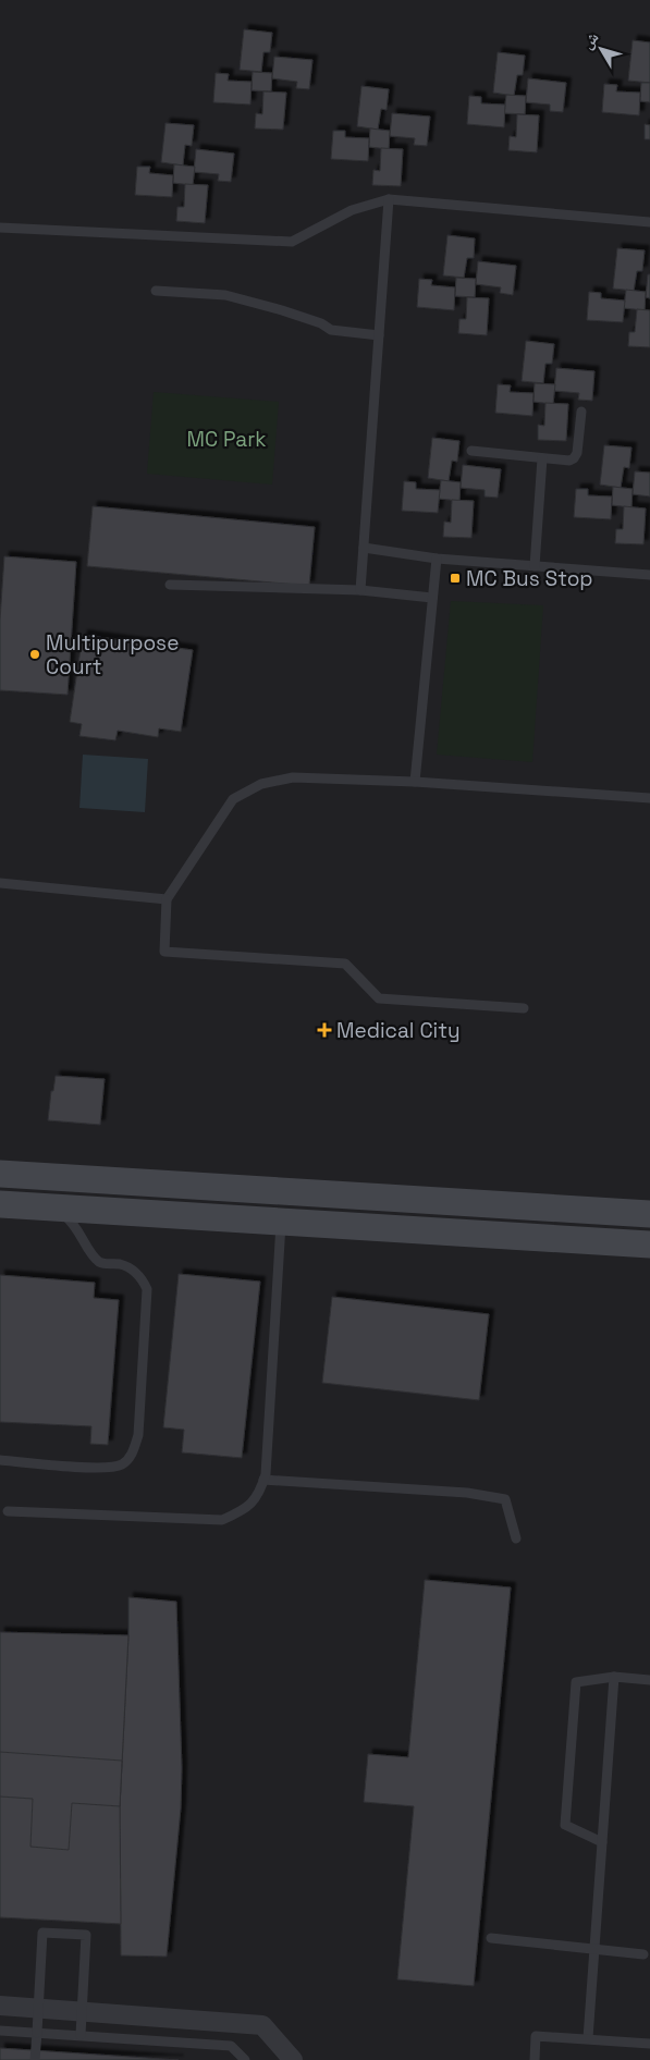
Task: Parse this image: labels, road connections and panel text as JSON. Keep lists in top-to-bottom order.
{
  "parks": ["MC Park"],
  "places": {
    "transit": ["MC Bus Stop"],
    "other": ["Multipurpose Court"],
    "health": ["Medical City"]
  },
  "north": "top left"
}
